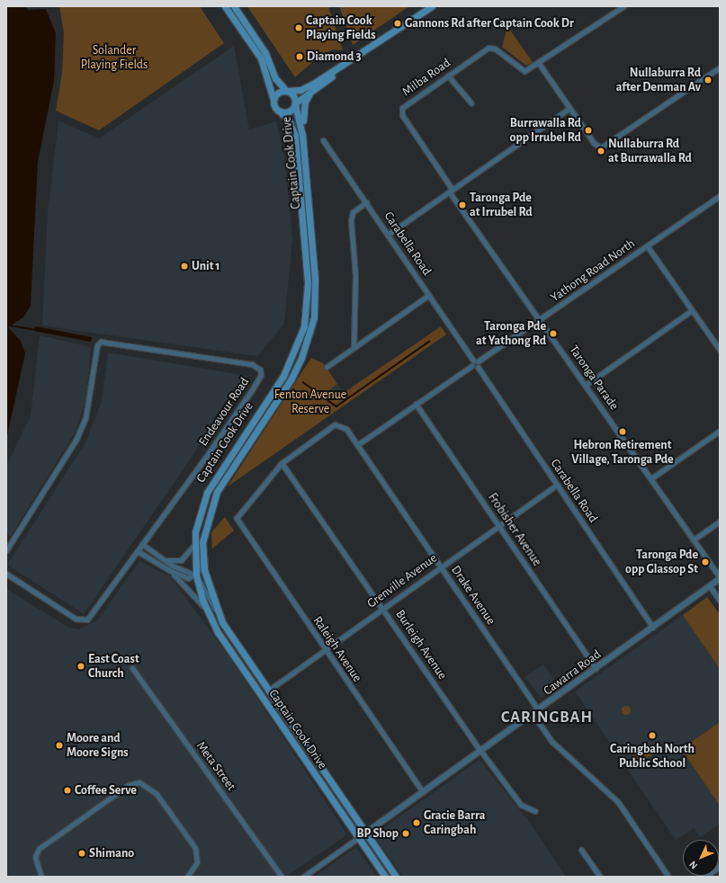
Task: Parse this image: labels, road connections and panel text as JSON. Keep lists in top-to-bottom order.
{
  "streets": {
    "main road": ["Captain Cook Drive", "Grenville Avenue"],
    "street": [
      "Milba Road",
      "Carabella Road",
      "Yathong Road North",
      "Taronga Parade",
      "Endeavour Road",
      "Frobisher Avenue",
      "Drake Avenue",
      "Burleigh Avenue",
      "Raleigh Avenue",
      "Cawarra Road",
      "Meta Street"
    ]
  },
  "crossings": [
    ["Milba Road", "Taronga Parade"],
    ["Captain Cook Drive", "Grenville Avenue"],
    ["Captain Cook Drive", "Cawarra Road"],
    ["Carabella Road", "Yathong Road North"],
    ["Carabella Road", "Grenville Avenue"],
    ["Carabella Road", "Cawarra Road"],
    ["Yathong Road North", "Taronga Parade"],
    ["Taronga Parade", "Cawarra Road"],
    ["Frobisher Avenue", "Grenville Avenue"],
    ["Frobisher Avenue", "Cawarra Road"],
    ["Grenville Avenue", "Drake Avenue"],
    ["Grenville Avenue", "Burleigh Avenue"],
    ["Grenville Avenue", "Raleigh Avenue"],
    ["Drake Avenue", "Burleigh Avenue"],
    ["Drake Avenue", "Raleigh Avenue"],
    ["Drake Avenue", "Cawarra Road"],
    ["Burleigh Avenue", "Raleigh Avenue"],
    ["Burleigh Avenue", "Cawarra Road"],
    ["Raleigh Avenue", "Cawarra Road"]
  ],
  "districts": ["CARINGBAH"],
  "parks": ["Solander Playing Fields", "Fenton Avenue Reserve"],
  "places": [
    "Gannons Rd after Captain Cook Dr",
    "Captain Cook Playing Fields",
    "Diamond 3",
    "Nullaburra Rd after Denman Av",
    "Burrawalla Rd opp Irrubel Rd",
    "Nullaburra Rd at Burrawalla Rd",
    "Taronga Pde at Irrubel Rd",
    "Unit 1",
    "Taronga Pde at Yathong Rd",
    "Hebron Retirement Village, Taronga Pde",
    "Taronga Pde opp Glassop St",
    "East Coast Church",
    "Caringbah North Public School",
    "Moore and Moore Signs",
    "Coffee Serve",
    "Gracie Barra Caringbah",
    "BP Shop",
    "Shimano"
  ],
  "north": "bottom left"
}
